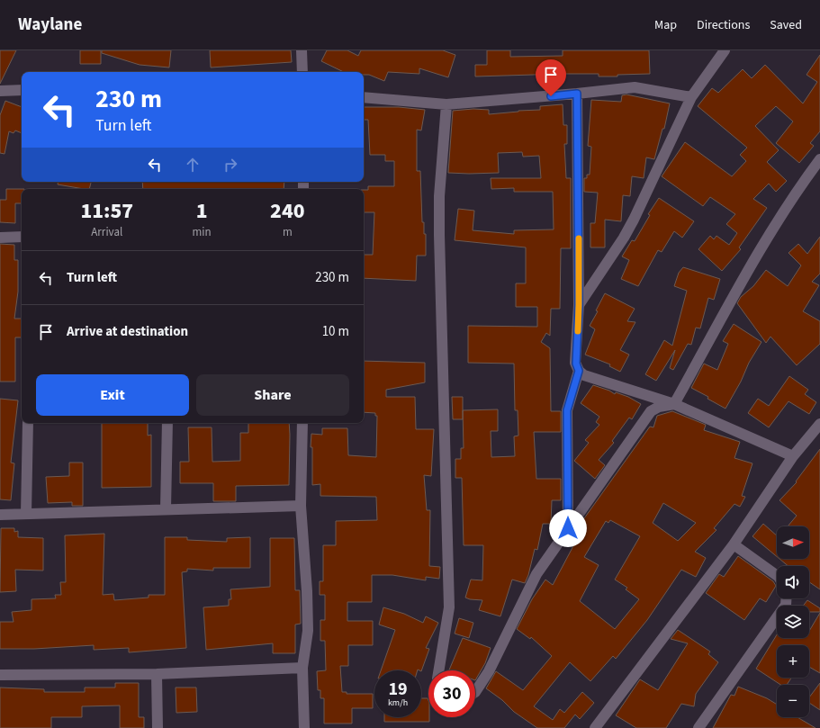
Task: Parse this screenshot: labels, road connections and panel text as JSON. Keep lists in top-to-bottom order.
{
  "north": "right",
  "page": {
    "header": "Waylane",
    "nav": ["Map", "Directions", "Saved"],
    "turn": ["230 m", "Turn left"],
    "eta": [
      "11:57",
      "Arrival",
      "1",
      "min",
      "240",
      "m"
    ],
    "list": [
      {
        "name": "Turn left",
        "value": "230 m"
      },
      {
        "name": "Arrive at destination",
        "value": "10 m"
      }
    ],
    "buttons": ["Exit", "Share"],
    "map_buttons": ["+", "−"],
    "speed": "19 km/h",
    "limit": "30"
  }
}
